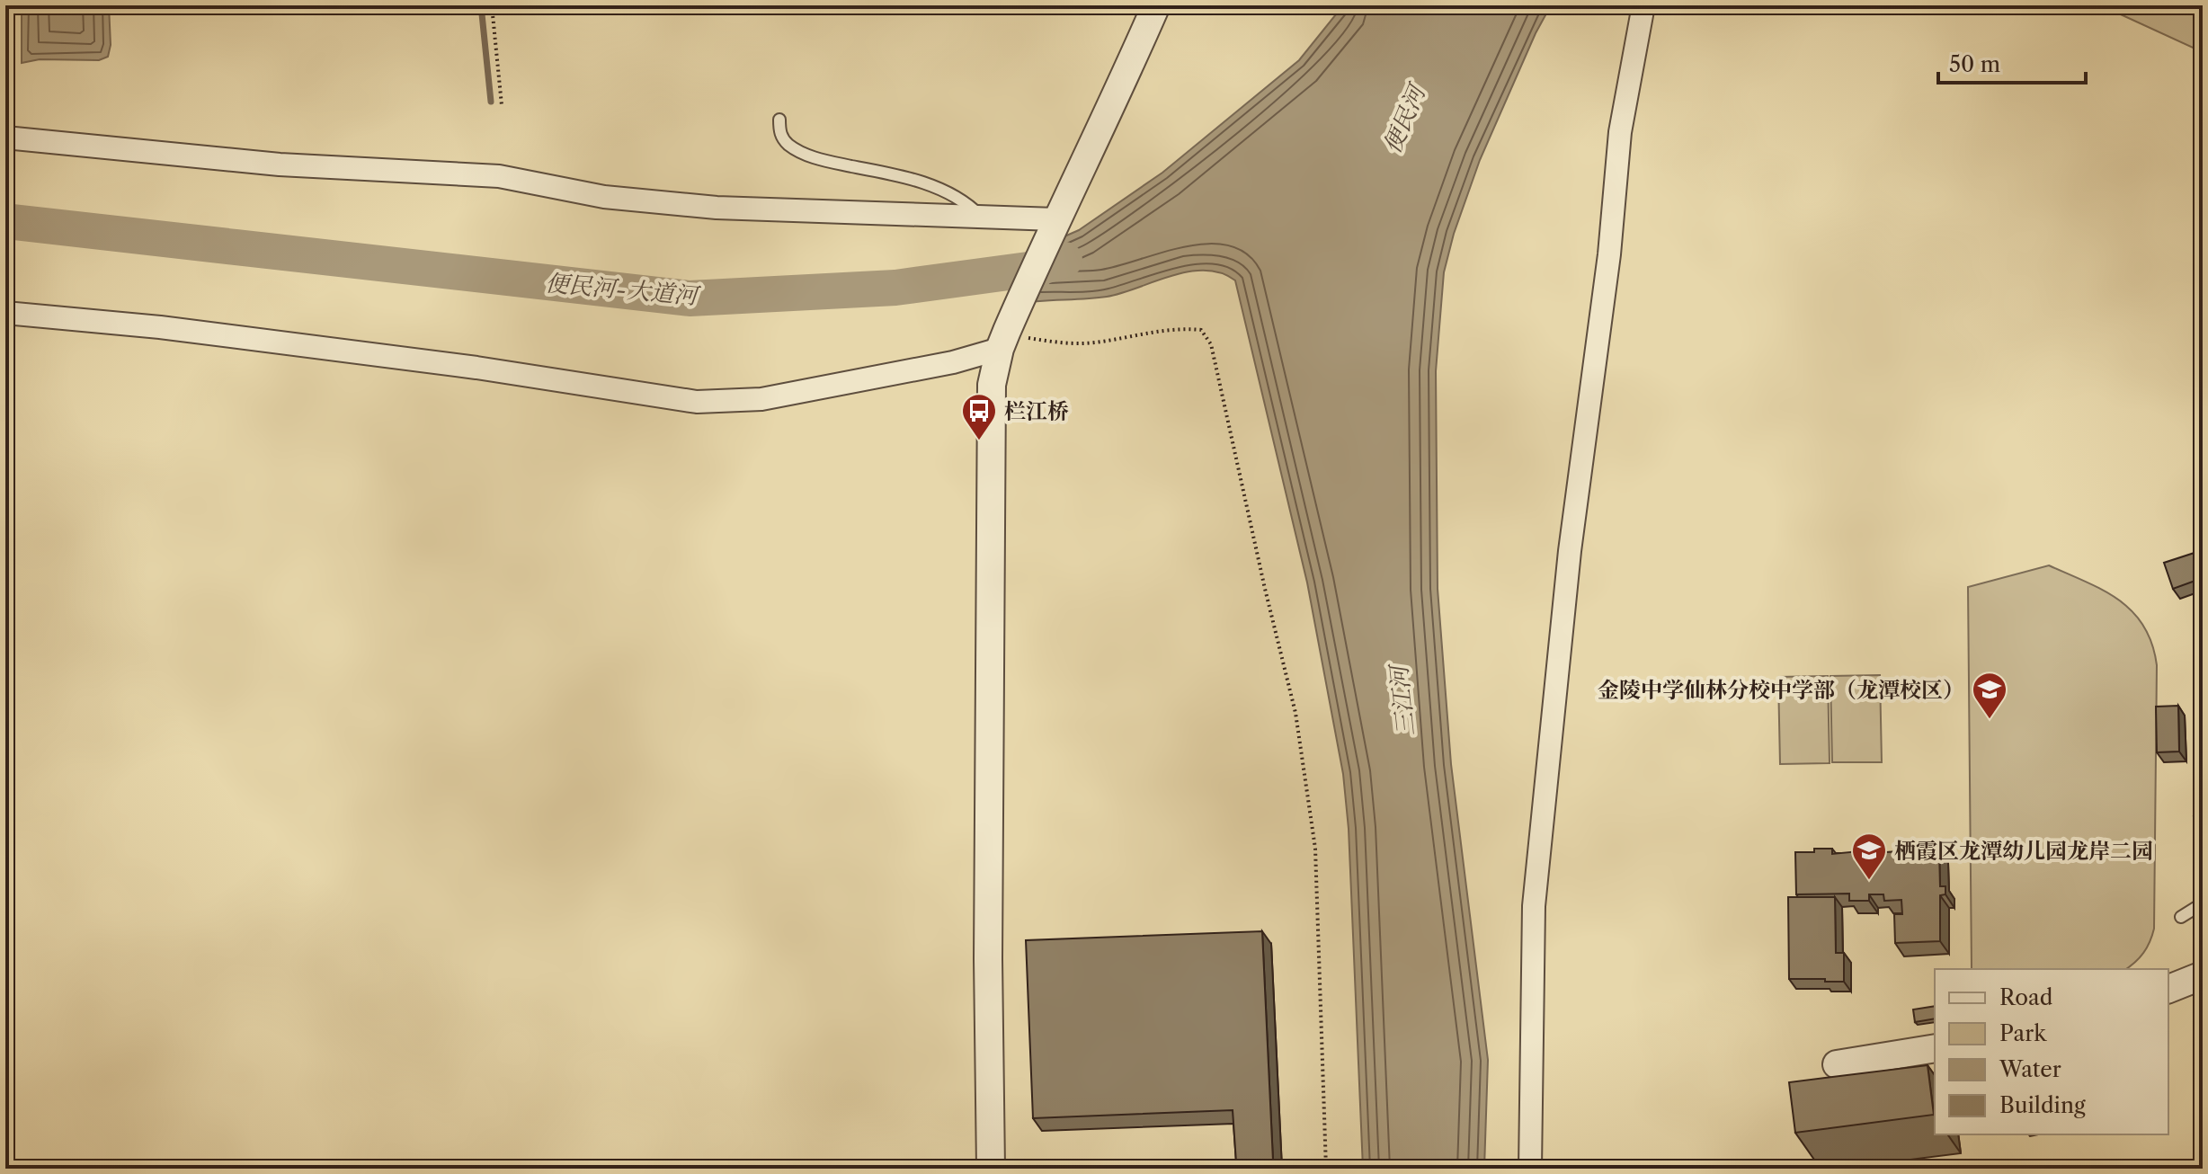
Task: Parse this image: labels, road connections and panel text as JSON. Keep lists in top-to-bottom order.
{
  "water": ["便民河", "便民河-大道河", "三江河"],
  "places": {
    "bus stop": ["栏江桥"],
    "school or university": ["金陵中学仙林分校中学部（龙潭校区）", "栖霞区龙潭幼儿园龙岸二园"]
  },
  "legend": [
    "Road",
    "Park",
    "Water",
    "Building"
  ],
  "scale_bar": "50 m"
}
